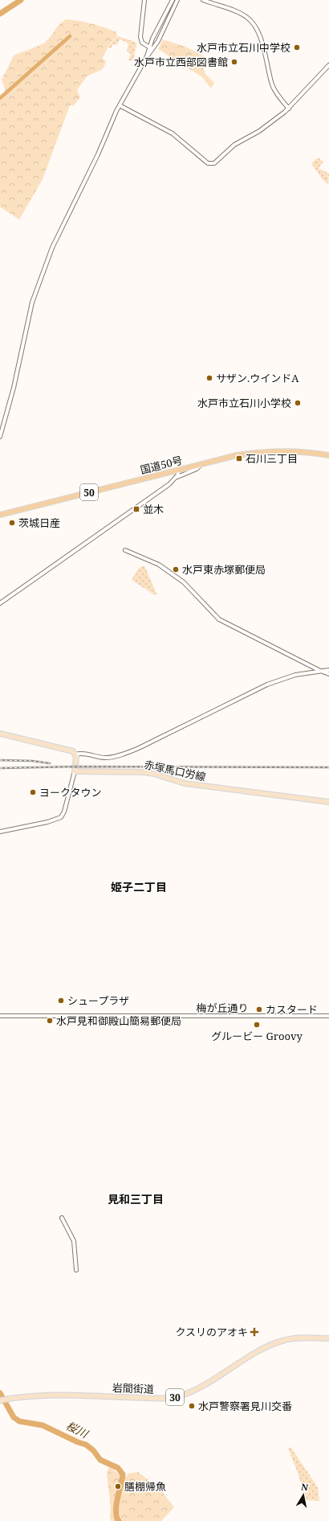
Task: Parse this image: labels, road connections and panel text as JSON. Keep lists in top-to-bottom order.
{
  "streets": {
    "highway": ["国道50号", "50"],
    "main road": ["赤塚馬口労線", "岩間街道", "30"],
    "street": ["梅が丘通り"]
  },
  "districts": ["姫子二丁目", "見和三丁目"],
  "water": ["桜川"],
  "places": {
    "other": [
      "水戸市立石川中学校",
      "水戸市立西部図書館",
      "サザン.ウインドA",
      "水戸市立石川小学校",
      "茨城日産",
      "水戸東赤塚郵便局",
      "ヨークタウン",
      "シュープラザ",
      "カスタード",
      "水戸見和御殿山簡易郵便局",
      "グルービー Groovy",
      "水戸警察署見川交番",
      "膳棚帰魚"
    ],
    "transit": ["石川三丁目", "並木"],
    "health": ["クスリのアオキ"]
  },
  "north": "top"
}
